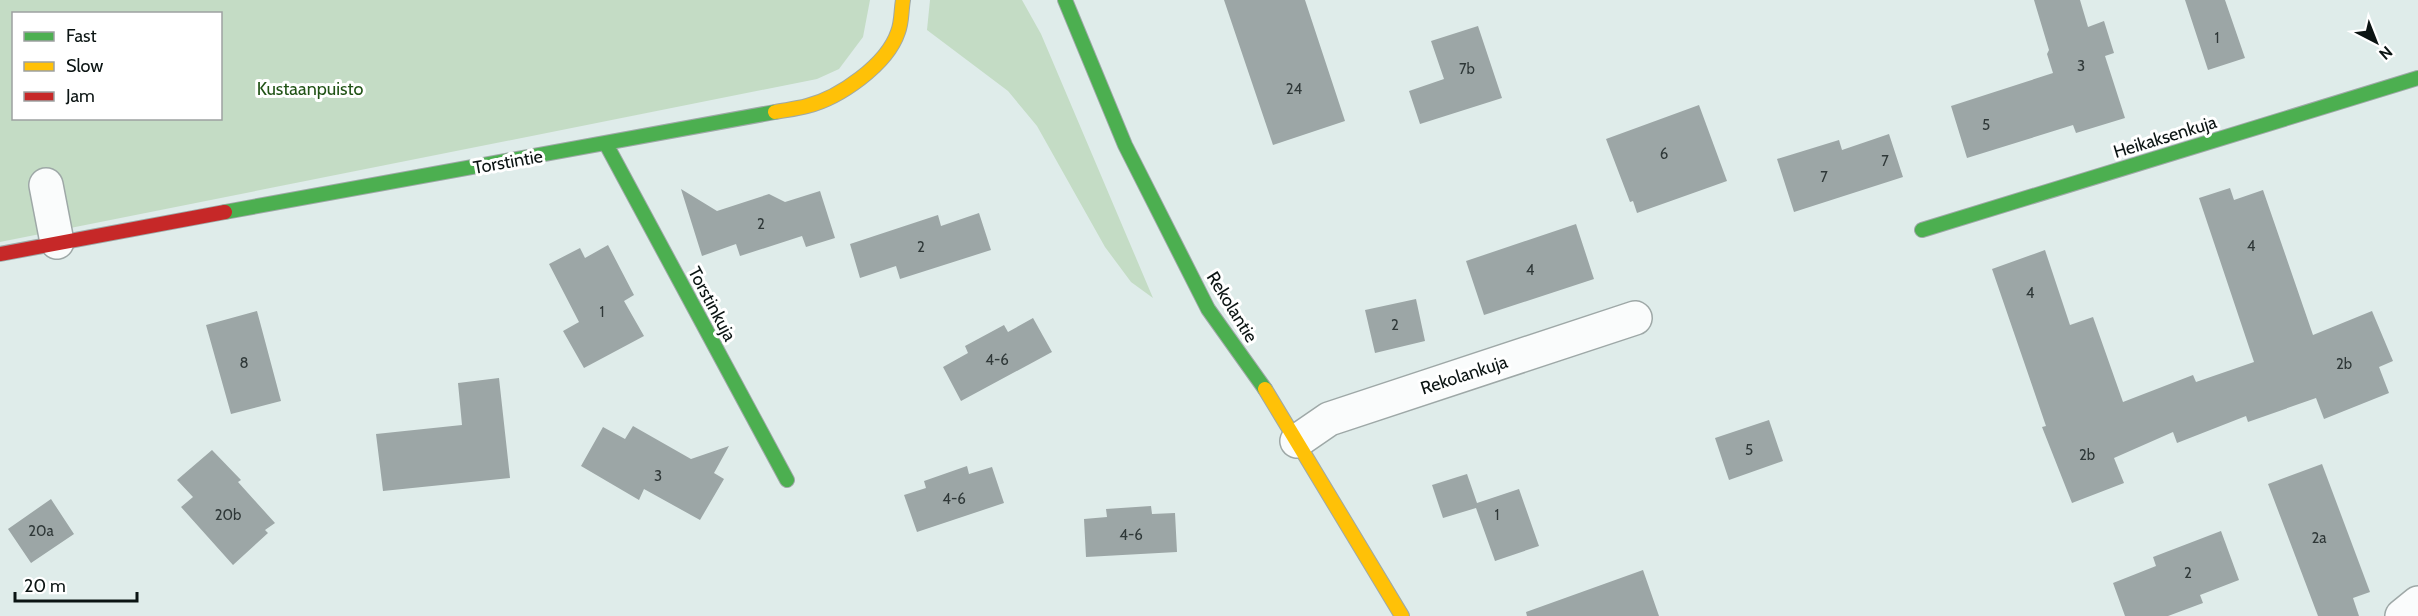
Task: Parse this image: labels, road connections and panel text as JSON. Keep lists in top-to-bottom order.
{
  "streets": {
    "street": [
      "Heikaksenkuja",
      "Torstintie",
      "Torstinkuja",
      "Rekolantie",
      "Rekolankuja"
    ]
  },
  "crossings": [
    ["Torstintie", "Torstinkuja"],
    ["Rekolantie", "Rekolankuja"]
  ],
  "parks": ["Kustaanpuisto"],
  "house_numbers": [
    "1",
    "3",
    "7b",
    "24",
    "5",
    "6",
    "7",
    "7",
    "2",
    "4",
    "2",
    "4",
    "4",
    "1",
    "2",
    "4-6",
    "8",
    "2b",
    "5",
    "2b",
    "3",
    "4-6",
    "20b",
    "1",
    "20a",
    "4-6",
    "2a",
    "2"
  ],
  "legend": ["Fast", "Slow", "Jam"],
  "scale_bar": "20 m",
  "north": "bottom right"
}
